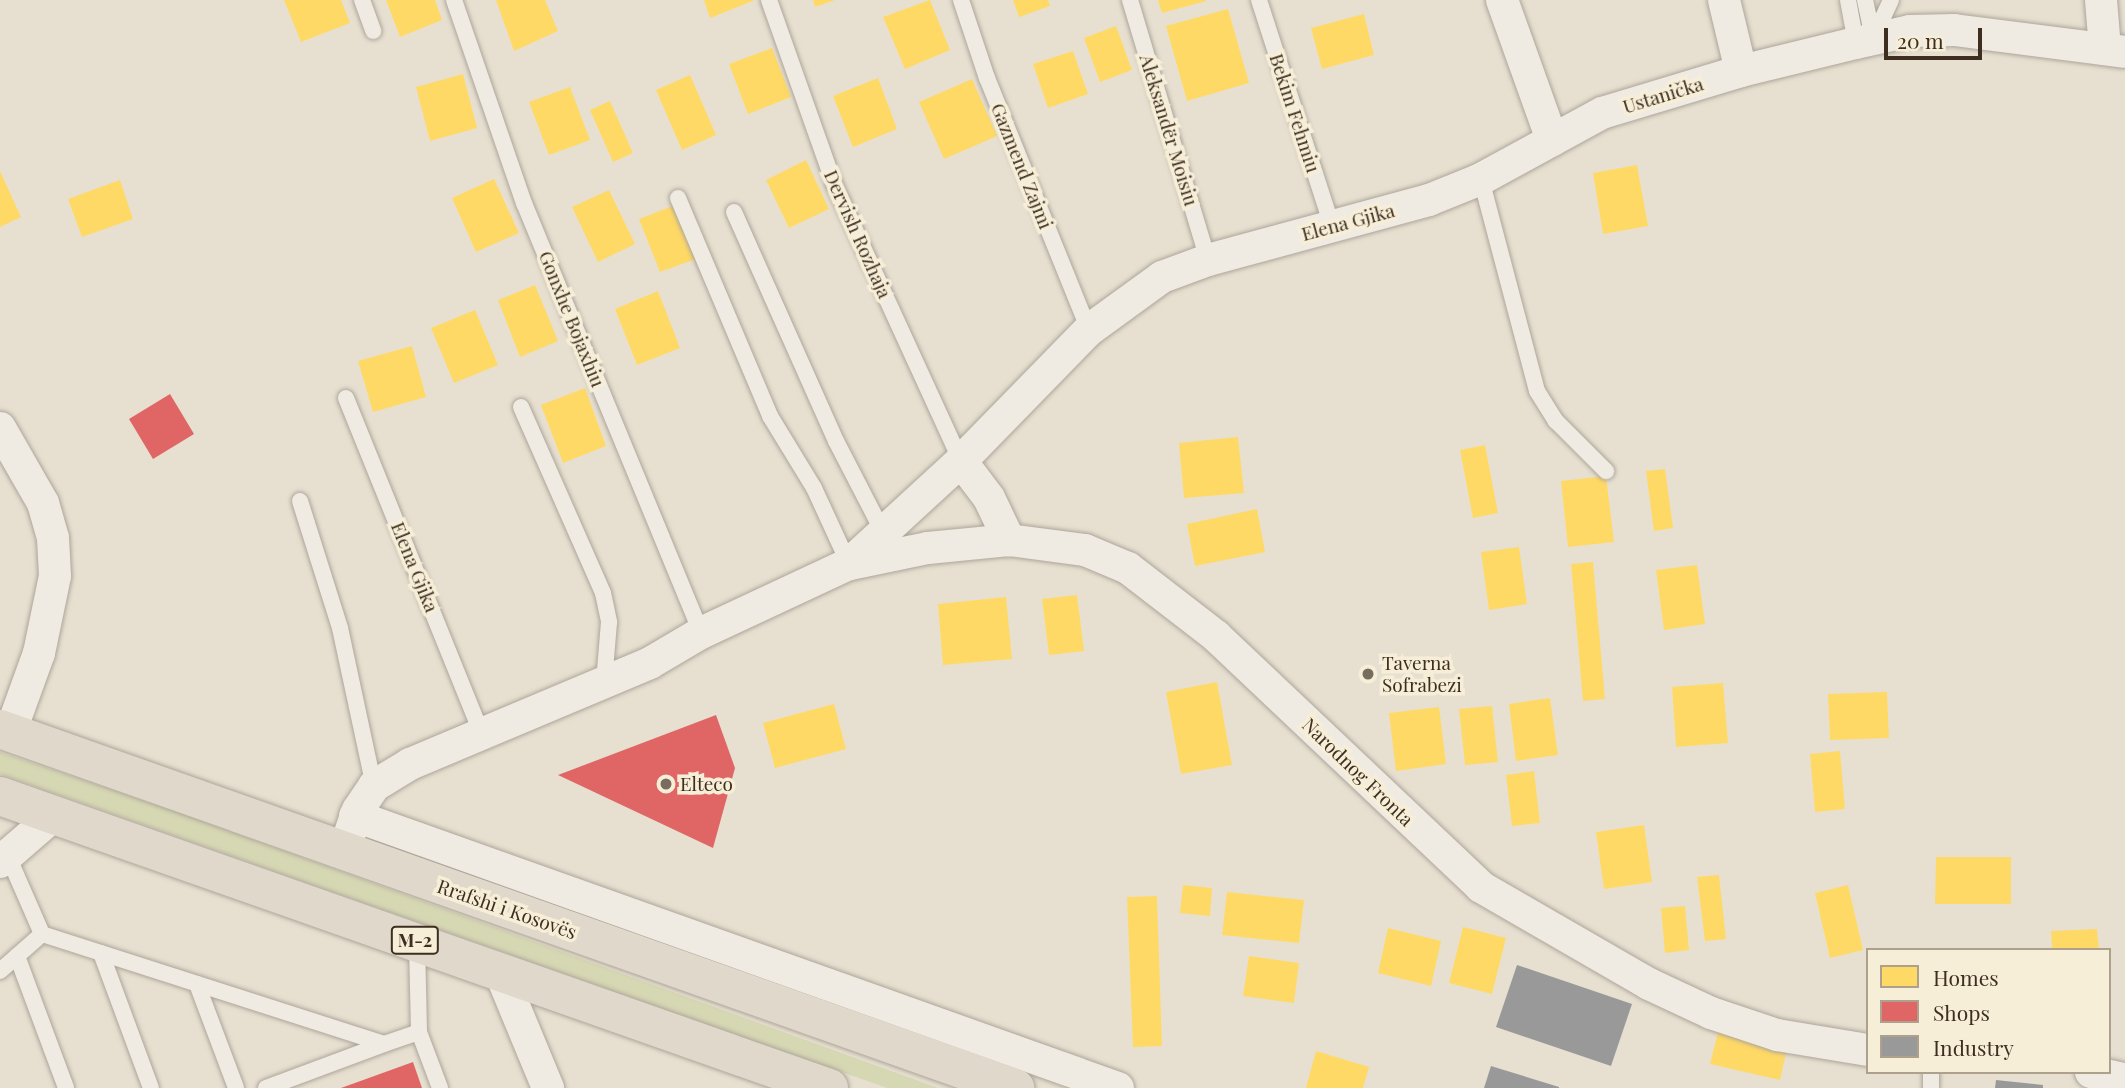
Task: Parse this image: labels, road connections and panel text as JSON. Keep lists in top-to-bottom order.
{
  "streets": {
    "highway": ["Rrafshi i Kosovës", "M-2"],
    "street": ["Ustanička", "Elena Gjika", "Narodnog Fronta"],
    "lane": [
      "Bekim Fehmiu",
      "Aleksandër Moisiu",
      "Gazmend Zajmi",
      "Dervish Rozhaja",
      "Gonxhe Bojaxhiu"
    ]
  },
  "crossings": [
    ["Ustanička", "Elena Gjika"],
    ["Bekim Fehmiu", "Elena Gjika"],
    ["Aleksandër Moisiu", "Elena Gjika"],
    ["Gazmend Zajmi", "Elena Gjika"],
    ["Elena Gjika", "Dervish Rozhaja"],
    ["Elena Gjika", "Gonxhe Bojaxhiu"],
    ["Elena Gjika", "Narodnog Fronta"],
    ["Elena Gjika", "Rrafshi i Kosovës"]
  ],
  "places": ["Taverna Sofrabezi", "Elteco"],
  "legend": ["Homes", "Shops", "Industry"],
  "scale_bar": "20 m"
}
